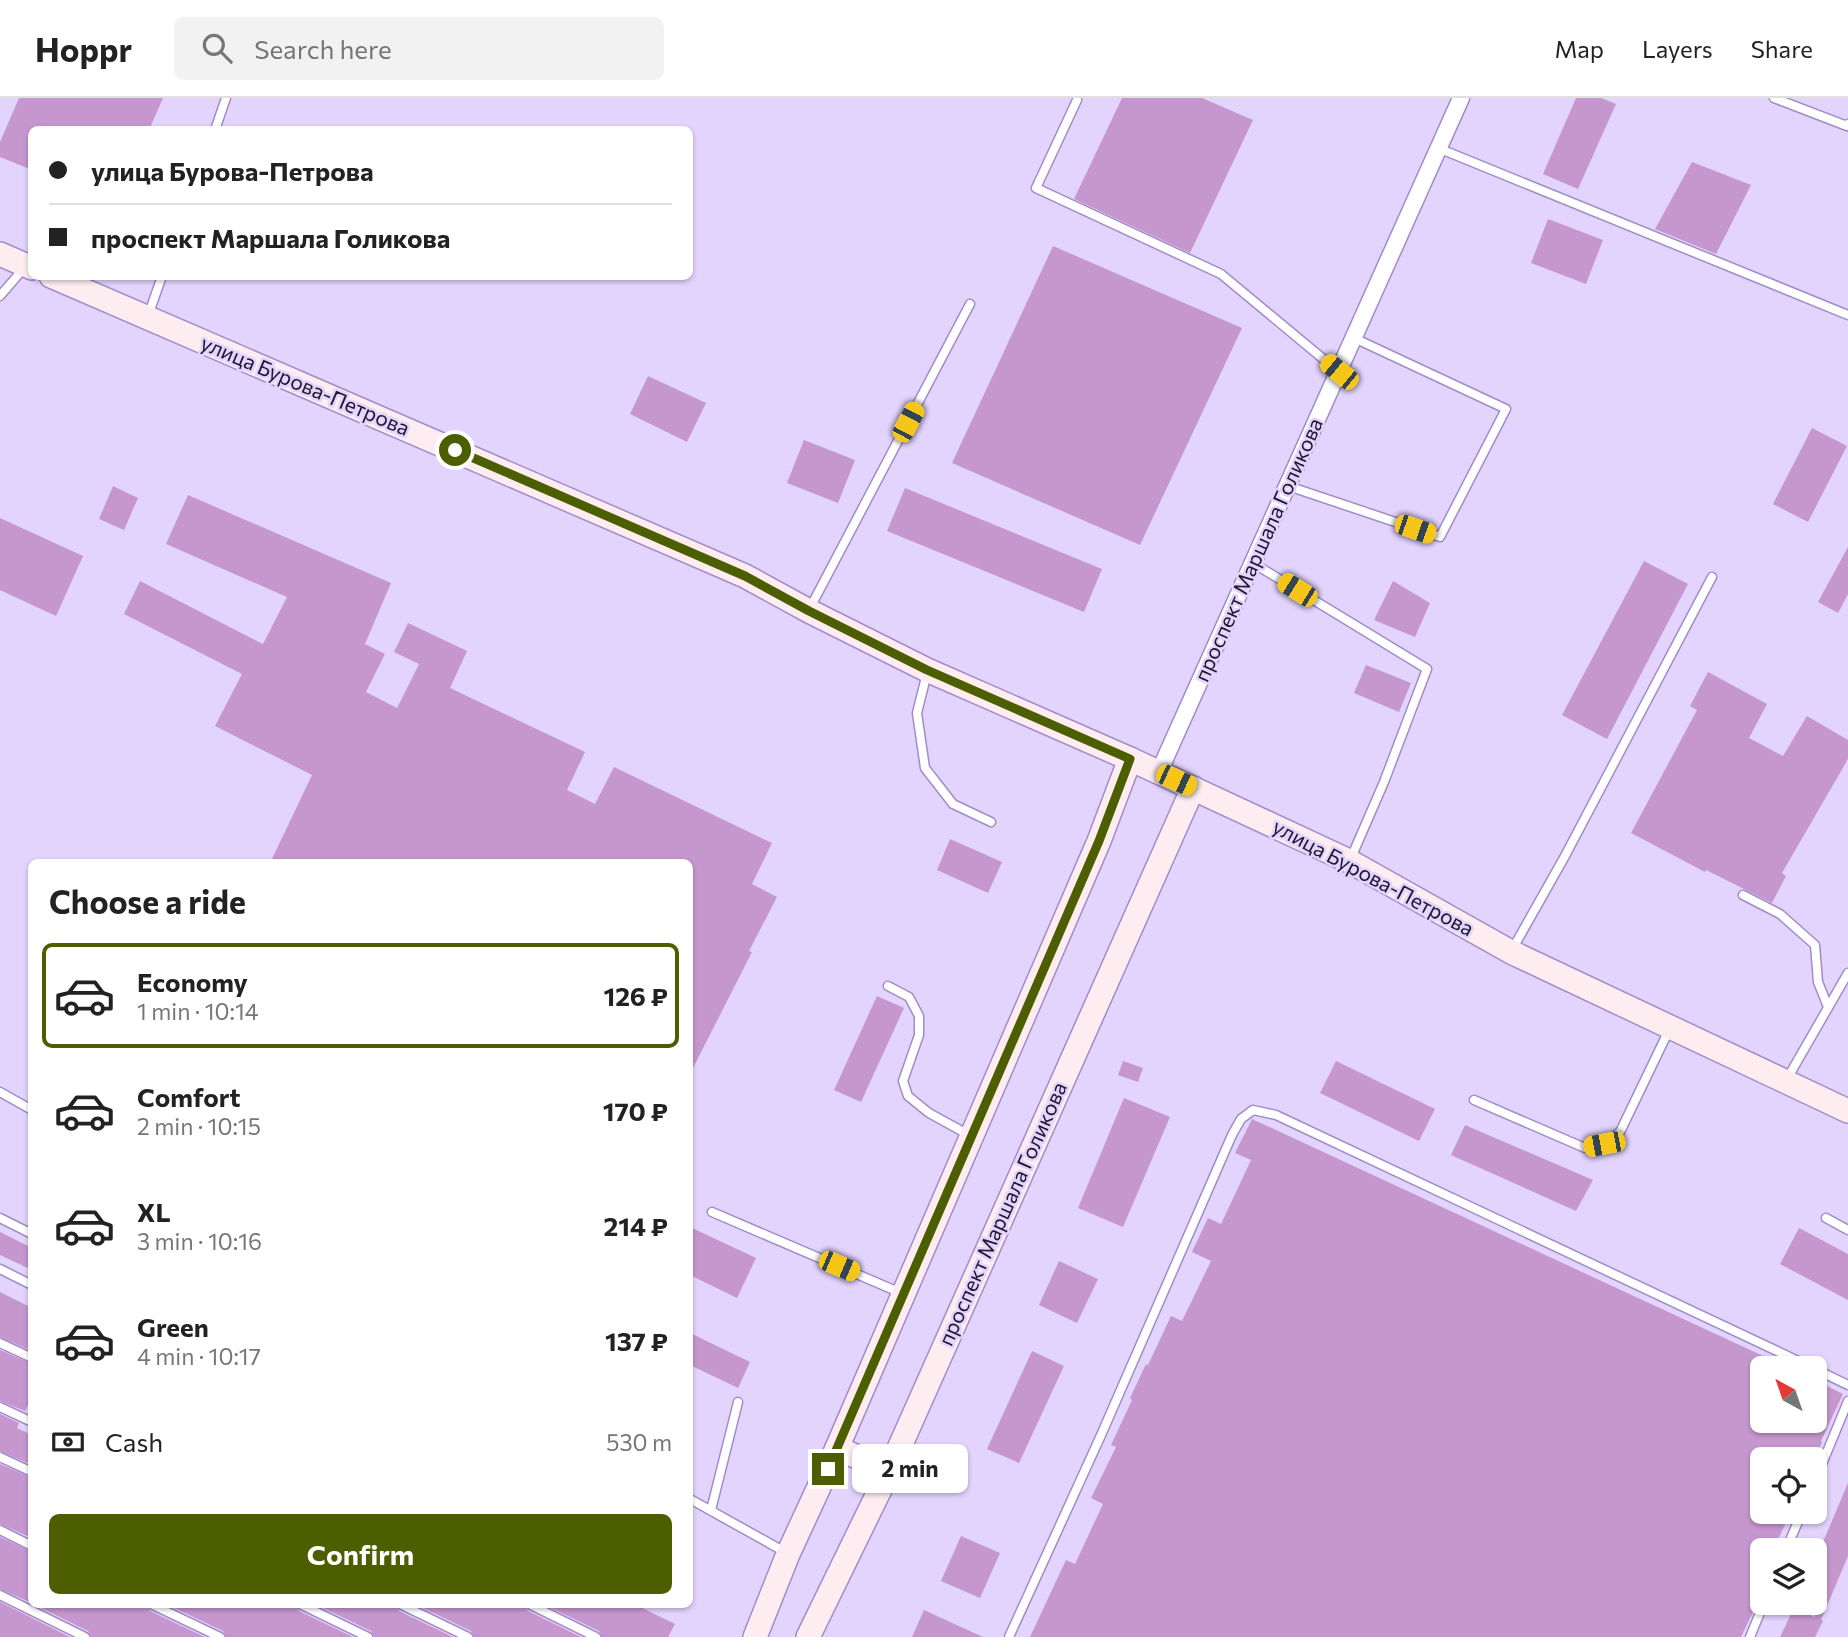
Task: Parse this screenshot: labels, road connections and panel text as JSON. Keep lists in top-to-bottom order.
{
  "streets": {
    "main road": ["улица Бурова-Петрова", "проспект Маршала Голикова"]
  },
  "crossings": [
    ["улица Бурова-Петрова", "проспект Маршала Голикова"]
  ],
  "north": "top left",
  "page": {
    "header": "Hoppr",
    "search": "Search here",
    "nav": ["Map", "Layers", "Share"],
    "banner": ["улица Бурова-Петрова", "проспект Маршала Голикова"],
    "heading": "Choose a ride",
    "list": [
      {
        "name": "Economy",
        "note": "1 min · 10:14",
        "value": "126 ₽"
      },
      {
        "name": "Comfort",
        "note": "2 min · 10:15",
        "value": "170 ₽"
      },
      {
        "name": "XL",
        "note": "3 min · 10:16",
        "value": "214 ₽"
      },
      {
        "name": "Green",
        "note": "4 min · 10:17",
        "value": "137 ₽"
      }
    ],
    "pay": ["Cash", "530 m"],
    "bubble": "2 min",
    "buttons": "Confirm"
  }
}
